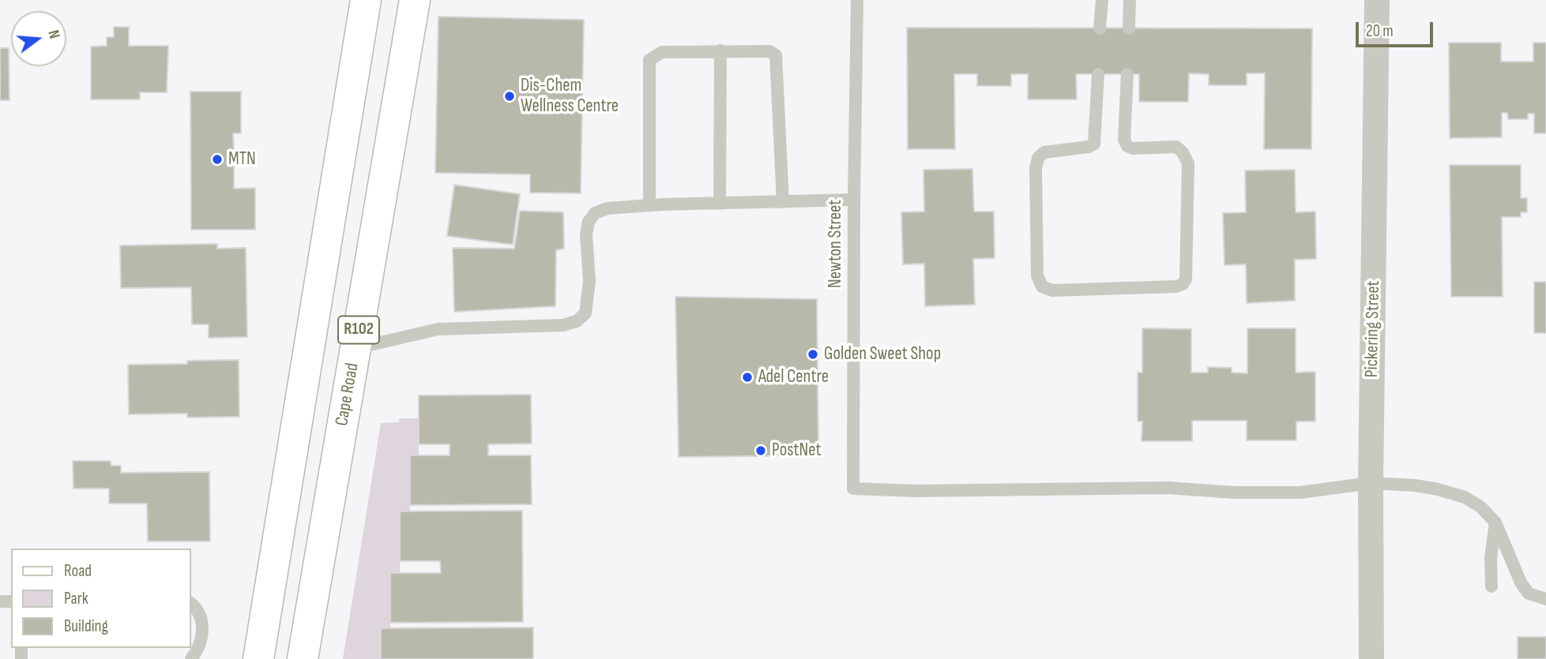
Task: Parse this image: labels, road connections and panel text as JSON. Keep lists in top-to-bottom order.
{
  "streets": {
    "main road": ["R102", "Cape Road"],
    "street": ["Pickering Street"],
    "lane": ["Newton Street"]
  },
  "crossings": [
    ["Newton Street", "Pickering Street"]
  ],
  "places": [
    "Dis-Chem Wellness Centre",
    "MTN",
    "Golden Sweet Shop",
    "Adel Centre",
    "PostNet"
  ],
  "legend": ["Road", "Park", "Building"],
  "scale_bar": "20 m",
  "north": "right"
}
